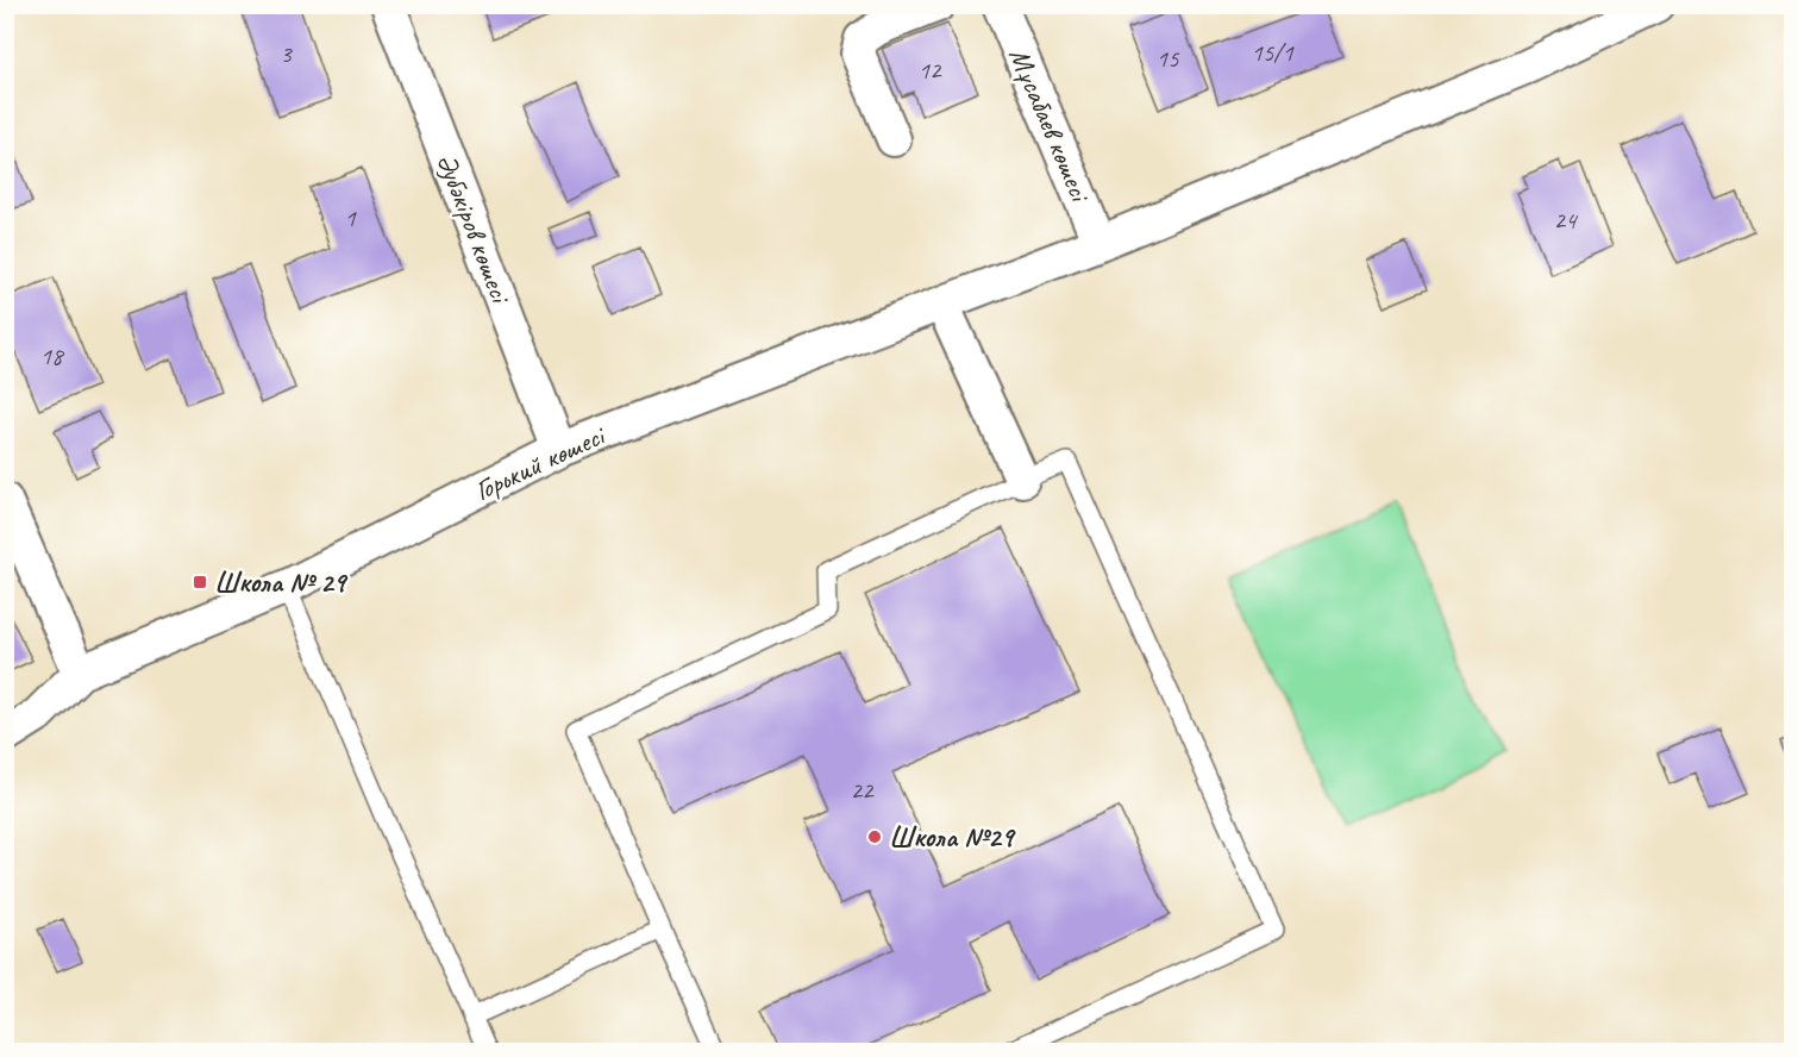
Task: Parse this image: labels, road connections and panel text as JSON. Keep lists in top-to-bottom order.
{
  "streets": {
    "street": ["Мұсабаев көшесі", "Әубәкіров көшесі", "Горький көшесі"]
  },
  "crossings": [
    ["Мұсабаев көшесі", "Горький көшесі"],
    ["Әубәкіров көшесі", "Горький көшесі"]
  ],
  "places": {
    "transit": ["Школа № 29"],
    "other": ["Школа №29"]
  },
  "house_numbers": [
    "15/1",
    "3",
    "15",
    "12",
    "1",
    "24",
    "18",
    "22"
  ]
}
